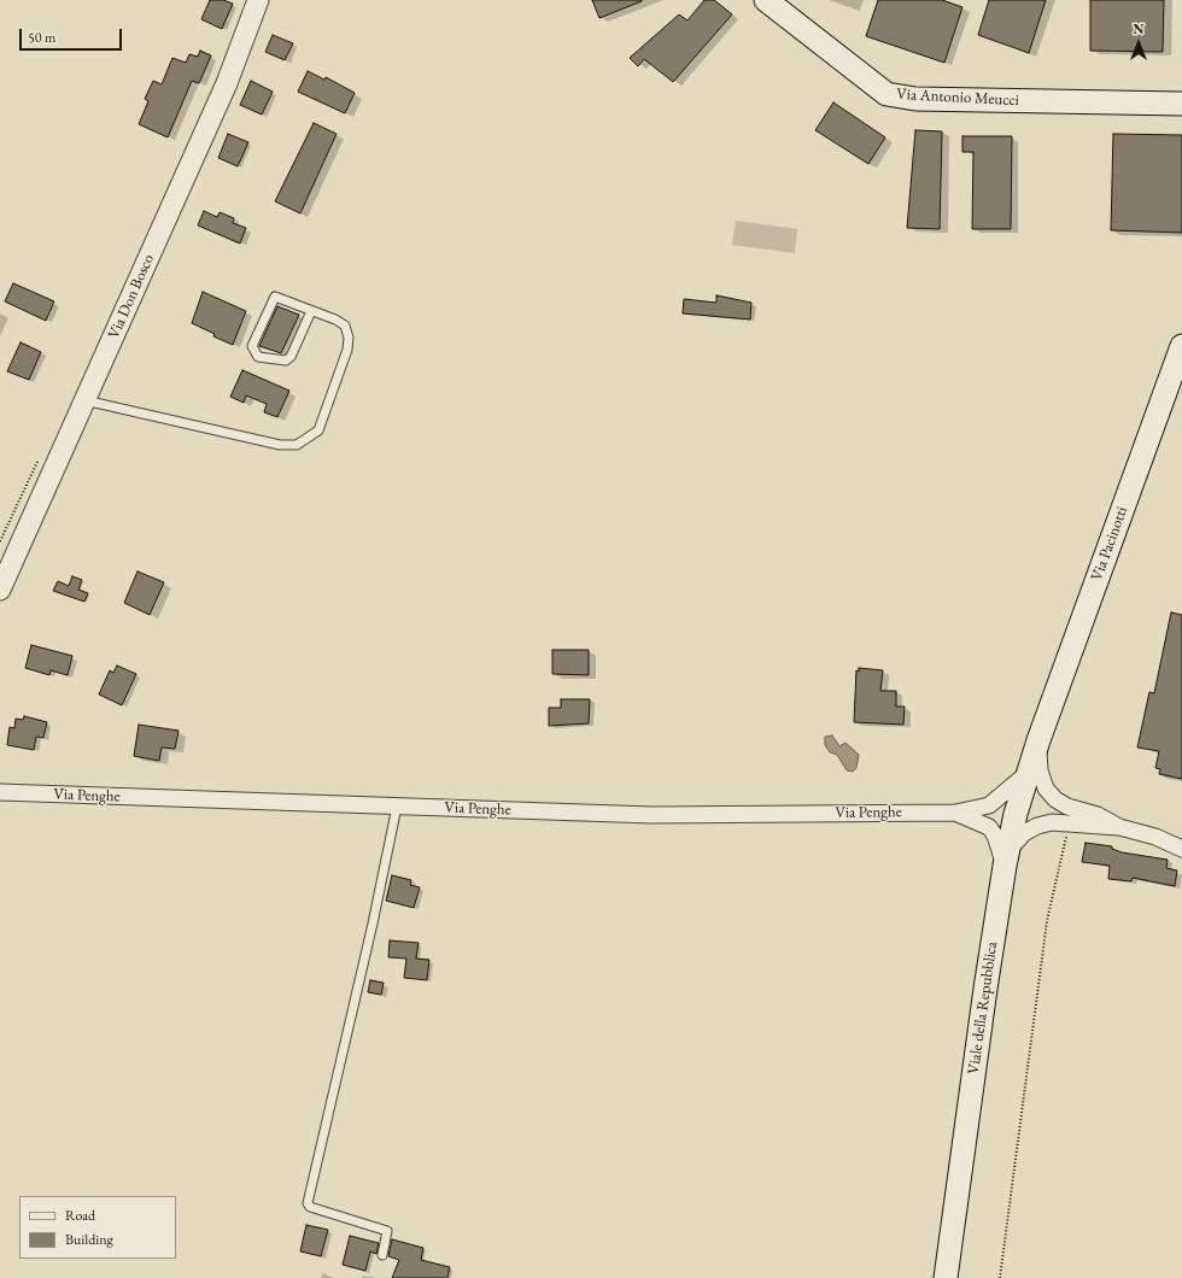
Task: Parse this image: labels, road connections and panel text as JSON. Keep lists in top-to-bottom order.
{
  "streets": {
    "main road": ["Via Antonio Meucci", "Via Pacinotti", "Viale della Repubblica"],
    "street": ["Via Don Bosco", "Via Penghe"]
  },
  "crossings": [
    ["Via Pacinotti", "Viale della Repubblica"],
    ["Via Penghe", "Viale della Repubblica"]
  ],
  "legend": ["Road", "Building"],
  "scale_bar": "50 m",
  "north": "top"
}
